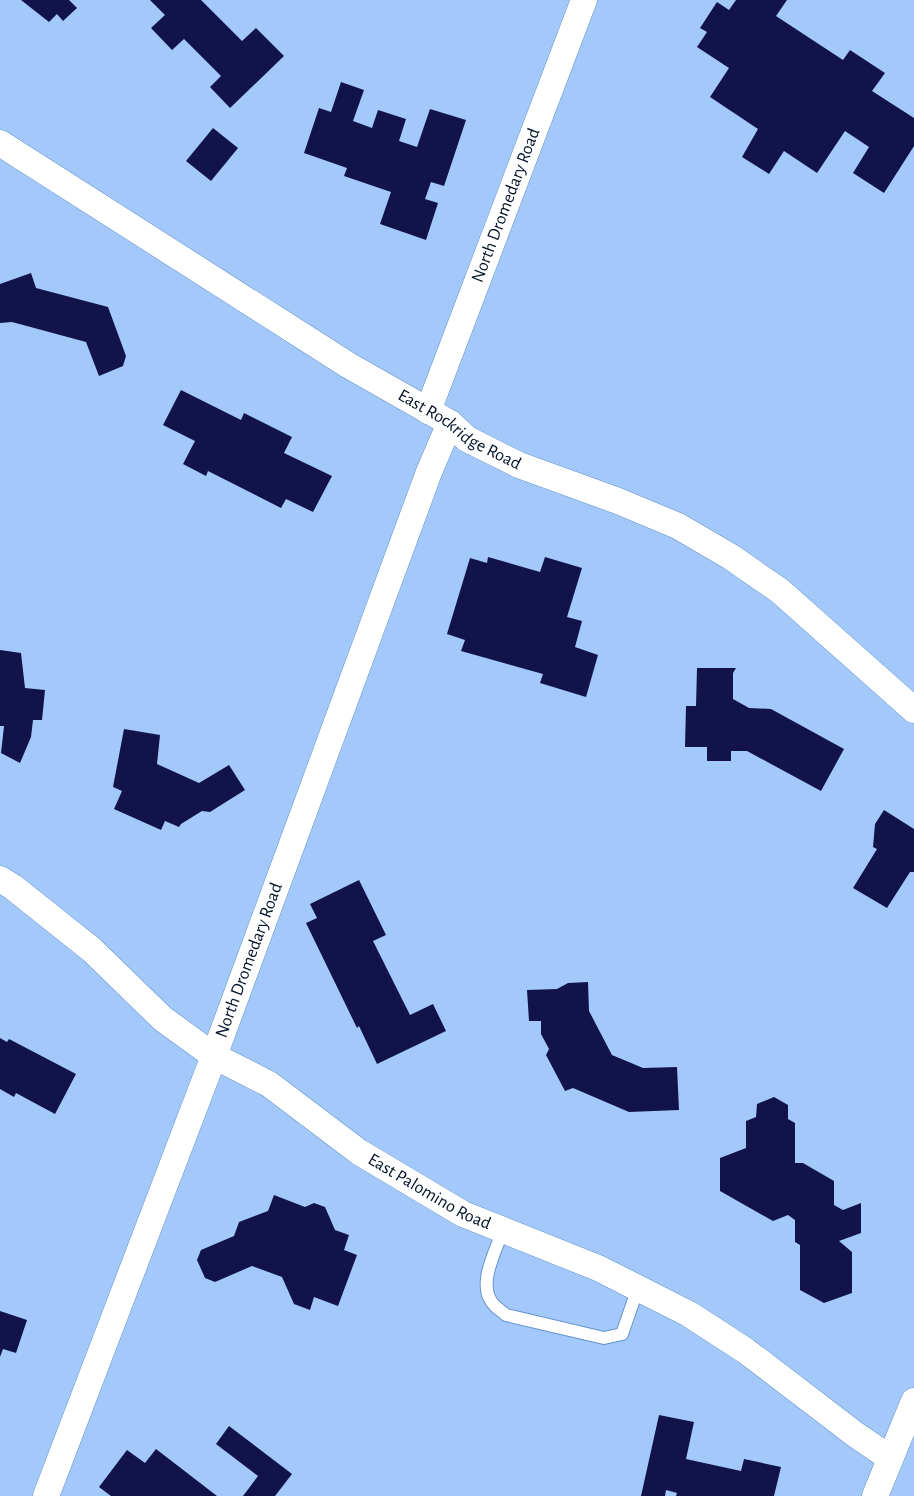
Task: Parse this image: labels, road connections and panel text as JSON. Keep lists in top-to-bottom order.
{
  "streets": {
    "street": ["North Dromedary Road", "East Rockridge Road", "East Palomino Road"]
  },
  "crossings": [
    ["North Dromedary Road", "East Rockridge Road"],
    ["North Dromedary Road", "East Palomino Road"]
  ]
}
